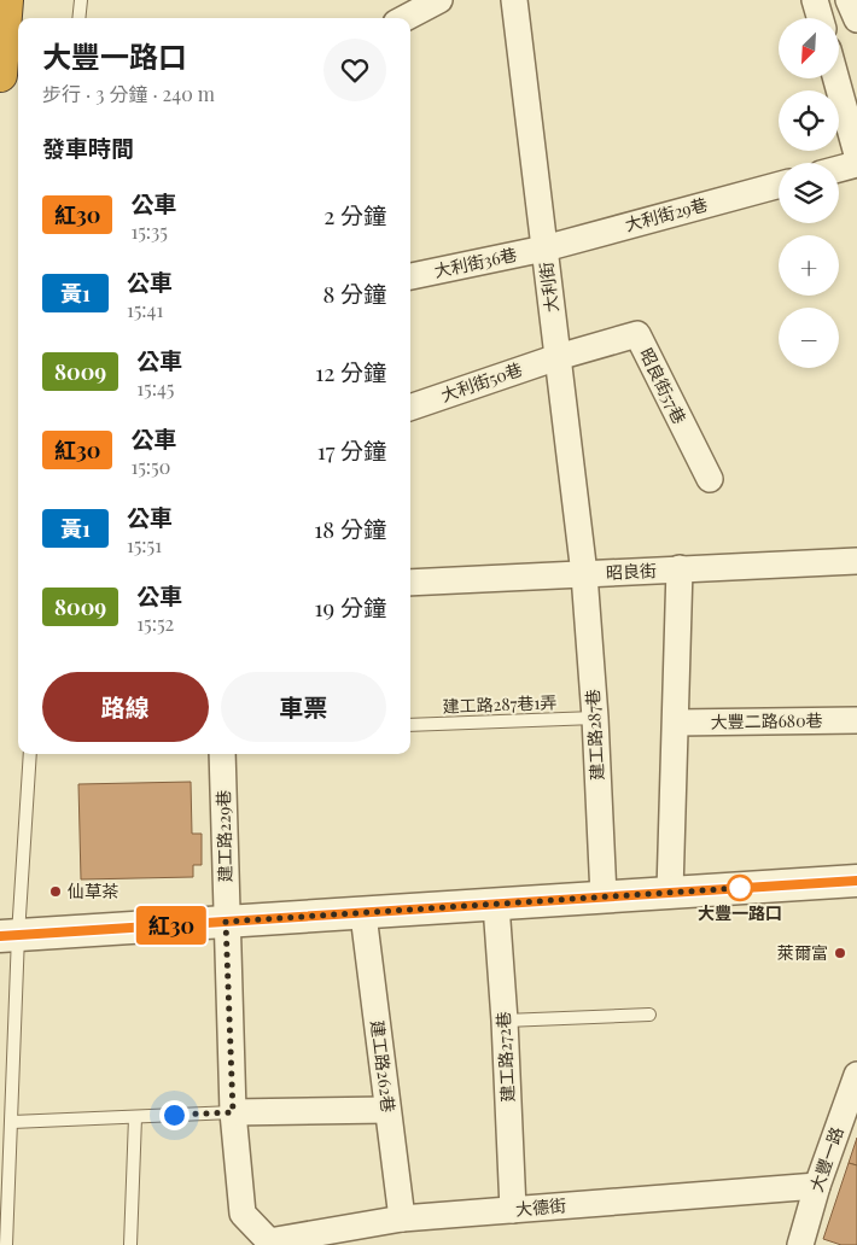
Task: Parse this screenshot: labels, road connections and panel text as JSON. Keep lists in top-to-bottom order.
{
  "streets": {
    "street": [
      "大利街29巷",
      "大利街36巷",
      "大利街",
      "大利街50巷",
      "昭良街57巷",
      "昭良街",
      "大豐二路680巷",
      "建工路287巷",
      "建工路229巷",
      "建工路272巷",
      "建工路262巷",
      "大豐一路",
      "大德街"
    ],
    "lane": ["建工路287巷1弄"]
  },
  "crossings": [
    ["大利街29巷", "大利街36巷"],
    ["大利街29巷", "大利街"],
    ["大利街36巷", "大利街"],
    ["大利街", "大利街50巷"],
    ["大利街", "昭良街57巷"],
    ["大利街", "昭良街"],
    ["大利街", "建工路287巷"],
    ["大利街50巷", "昭良街57巷"],
    ["昭良街", "建工路287巷"],
    ["建工路287巷1弄", "建工路287巷"],
    ["建工路229巷", "大德街"],
    ["建工路272巷", "大德街"],
    ["建工路262巷", "大德街"],
    ["大豐一路", "大德街"]
  ],
  "places": ["大豐一路口", "仙草茶", "萊爾富"],
  "lines": ["bus line 紅30"],
  "north": "bottom left",
  "page": {
    "on_map": "紅30",
    "map_buttons": ["+", "−"],
    "heading": [
      ["大豐一路口", "步行 · 3 分鐘 · 240 m"],
      "發車時間"
    ],
    "list": [
      {
        "mark": "紅30",
        "name": "公車",
        "note": "15:35",
        "value": "2 分鐘"
      },
      {
        "mark": "黃1",
        "name": "公車",
        "note": "15:41",
        "value": "8 分鐘"
      },
      {
        "mark": "8009",
        "name": "公車",
        "note": "15:45",
        "value": "12 分鐘"
      },
      {
        "mark": "紅30",
        "name": "公車",
        "note": "15:50",
        "value": "17 分鐘"
      },
      {
        "mark": "黃1",
        "name": "公車",
        "note": "15:51",
        "value": "18 分鐘"
      },
      {
        "mark": "8009",
        "name": "公車",
        "note": "15:52",
        "value": "19 分鐘"
      }
    ],
    "buttons": ["路線", "車票"]
  }
}
